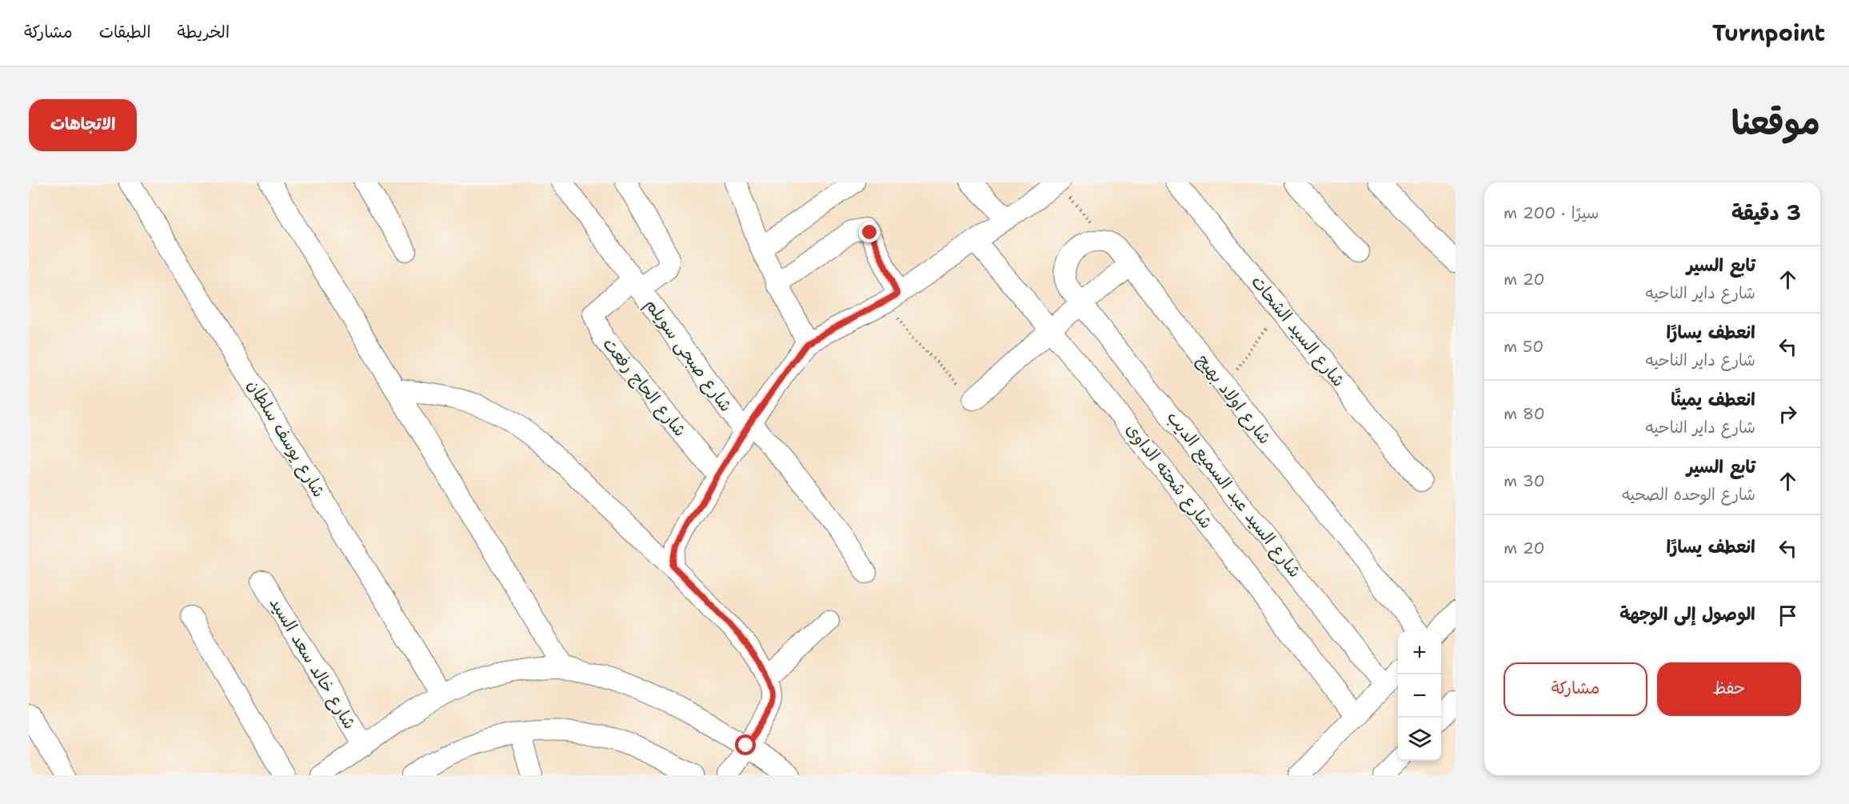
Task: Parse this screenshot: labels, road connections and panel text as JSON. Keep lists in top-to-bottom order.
{
  "streets": {
    "street": [
      "شارع السيد الشحات",
      "شارع صبحى سويلم",
      "شارع الحاج رفعت",
      "شارع اولاد بهيج",
      "شارع يوسف سلطان",
      "شارع شحته الداوى",
      "شارع السيد عبد السميع الديب",
      "شارع خالد سعد السيد"
    ]
  },
  "crossings": [
    ["شارع صبحى سويلم", "شارع الحاج رفعت"],
    ["شارع اولاد بهيج", "شارع السيد عبد السميع الديب"]
  ],
  "page": {
    "header": "Turnpoint",
    "nav": ["الخريطة", "الطبقات", "مشاركة"],
    "title": "موقعنا",
    "buttons": [
      "الاتجاهات",
      ["حفظ", "مشاركة"]
    ],
    "heading": ["3 دقيقة", "سيرًا · 200 m"],
    "list": [
      ["تابع السير", "شارع داير الناحيه", "20 m"],
      ["انعطف يسارًا", "شارع داير الناحيه", "50 m"],
      ["انعطف يمينًا", "شارع داير الناحيه", "80 m"],
      ["تابع السير", "شارع الوحده الصحيه", "30 m"],
      ["انعطف يسارًا", "20 m"],
      "الوصول إلى الوجهة"
    ],
    "map_buttons": ["+", "−"]
  }
}
